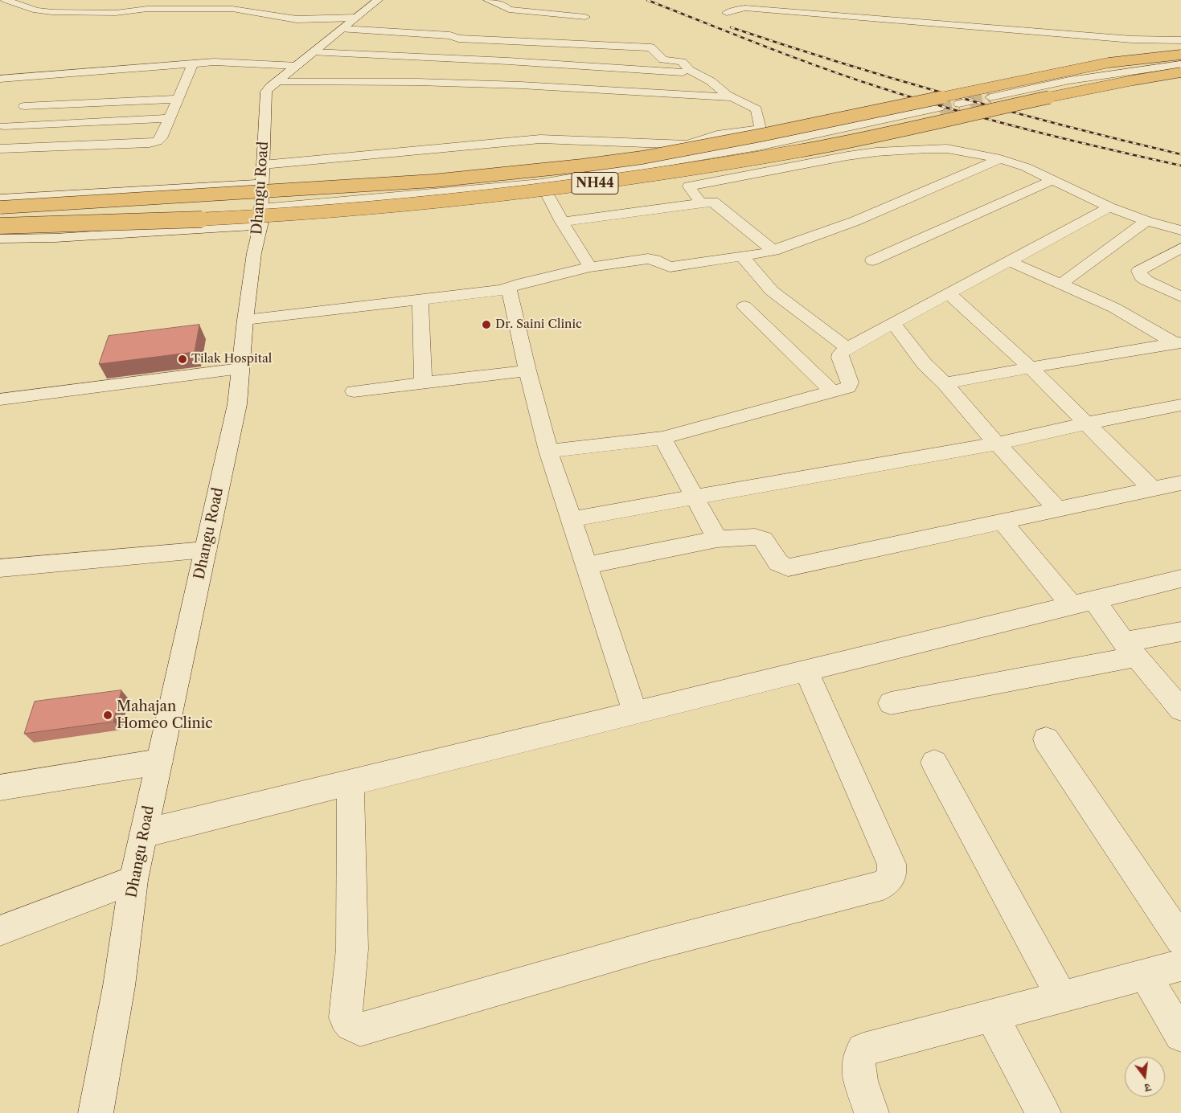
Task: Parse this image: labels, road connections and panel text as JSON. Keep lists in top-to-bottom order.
{
  "streets": {
    "highway": ["NH44"],
    "street": ["Dhangu Road"]
  },
  "places": ["Dr. Saini Clinic", "Tilak Hospital", "Mahajan Homeo Clinic"],
  "north": "bottom"
}
